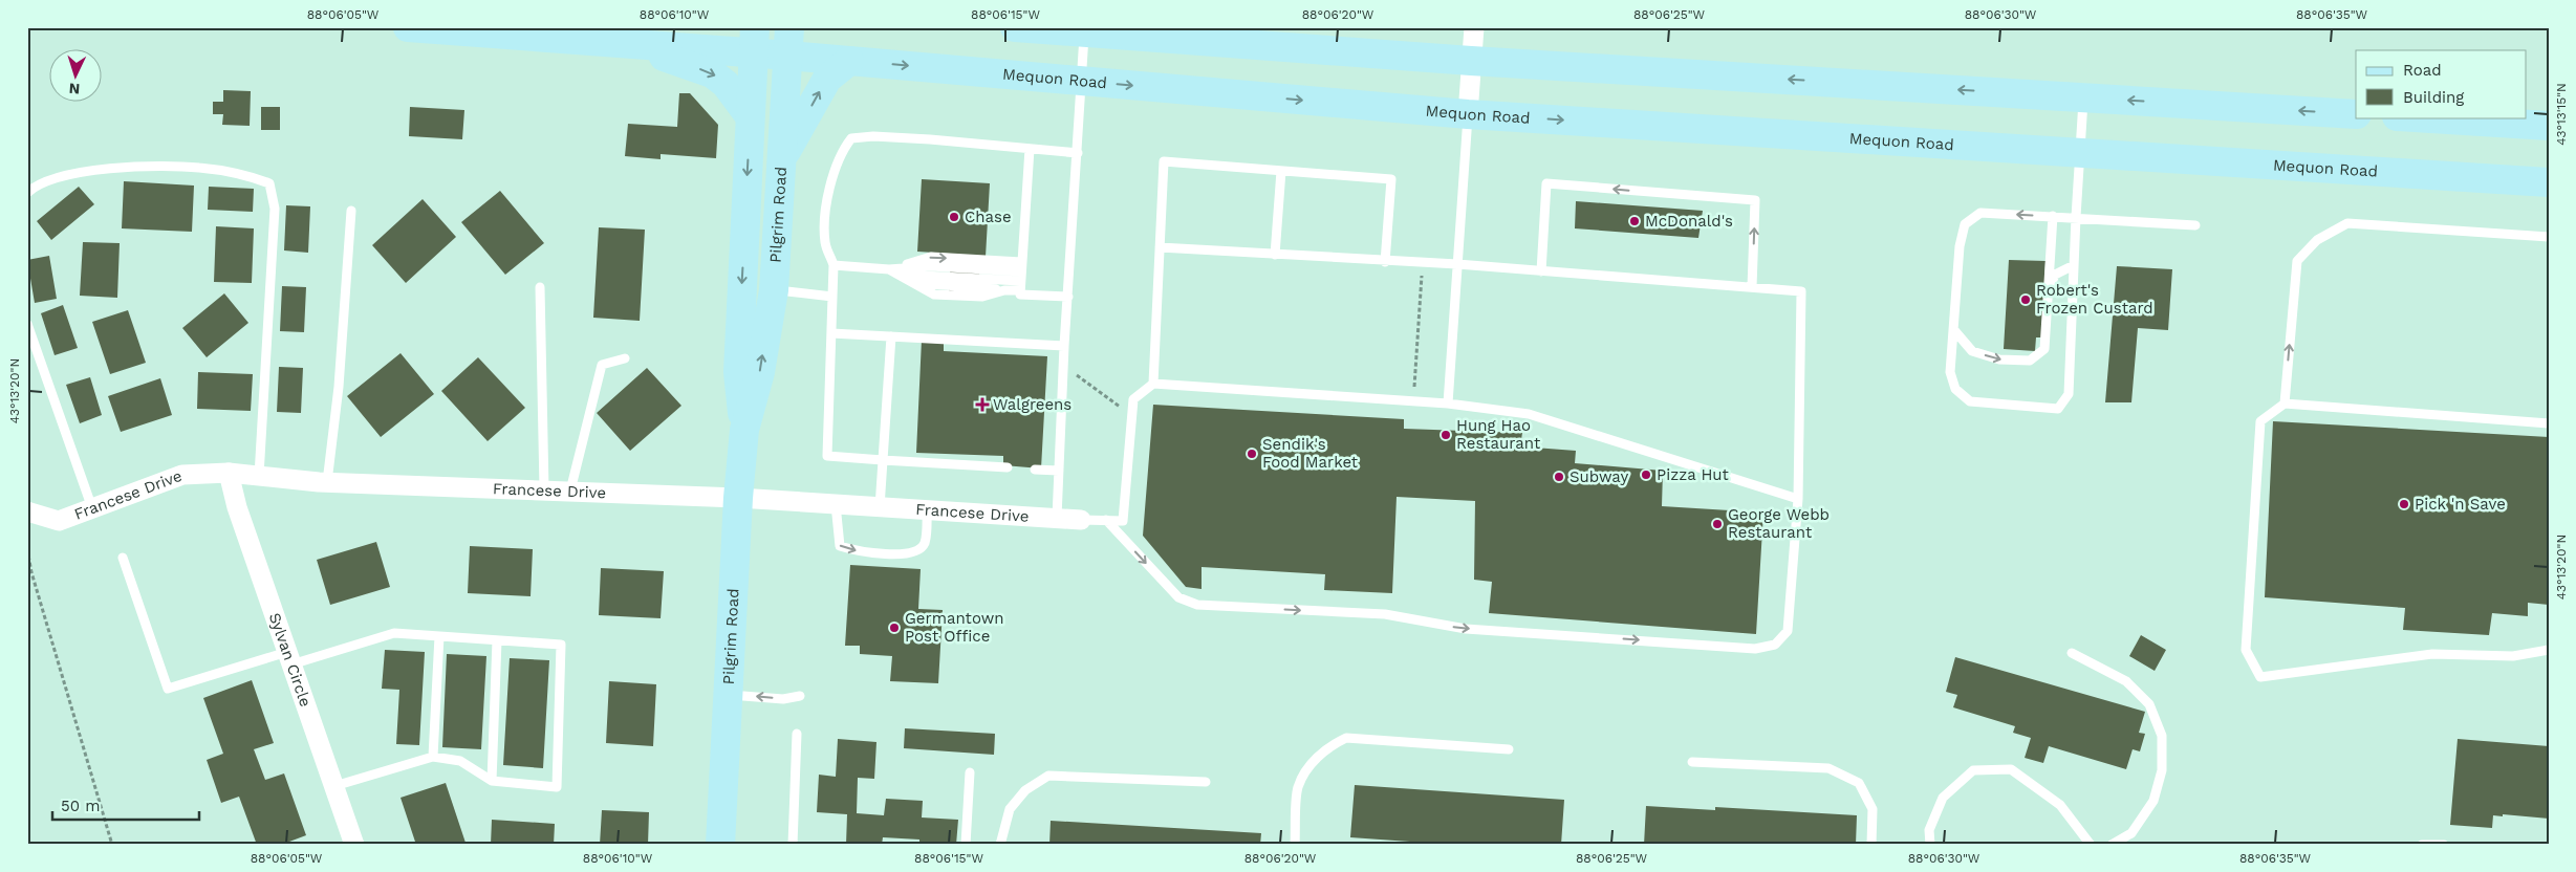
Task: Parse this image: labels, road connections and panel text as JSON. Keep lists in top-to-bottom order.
{
  "streets": {
    "main road": ["Mequon Road", "Pilgrim Road"],
    "street": ["Francese Drive", "Sylvan Circle"]
  },
  "crossings": [
    ["Mequon Road", "Pilgrim Road"],
    ["Pilgrim Road", "Francese Drive"],
    ["Francese Drive", "Sylvan Circle"]
  ],
  "places": {
    "other": [
      "Chase",
      "McDonald's",
      "Robert's Frozen Custard",
      "Hung Hao Restaurant",
      "Sendik's Food Market",
      "Pizza Hut",
      "Subway",
      "Pick 'n Save",
      "George Webb Restaurant",
      "Germantown Post Office"
    ],
    "health": ["Walgreens"]
  },
  "legend": ["Road", "Building"],
  "scale_bar": "50 m",
  "north": "bottom",
  "coordinates": [
    "88°06'05\"W",
    "88°06'10\"W",
    "88°06'15\"W",
    "88°06'20\"W",
    "88°06'25\"W",
    "88°06'30\"W",
    "88°06'35\"W",
    "43°13'15\"N",
    "43°13'20\"N"
  ]
}
